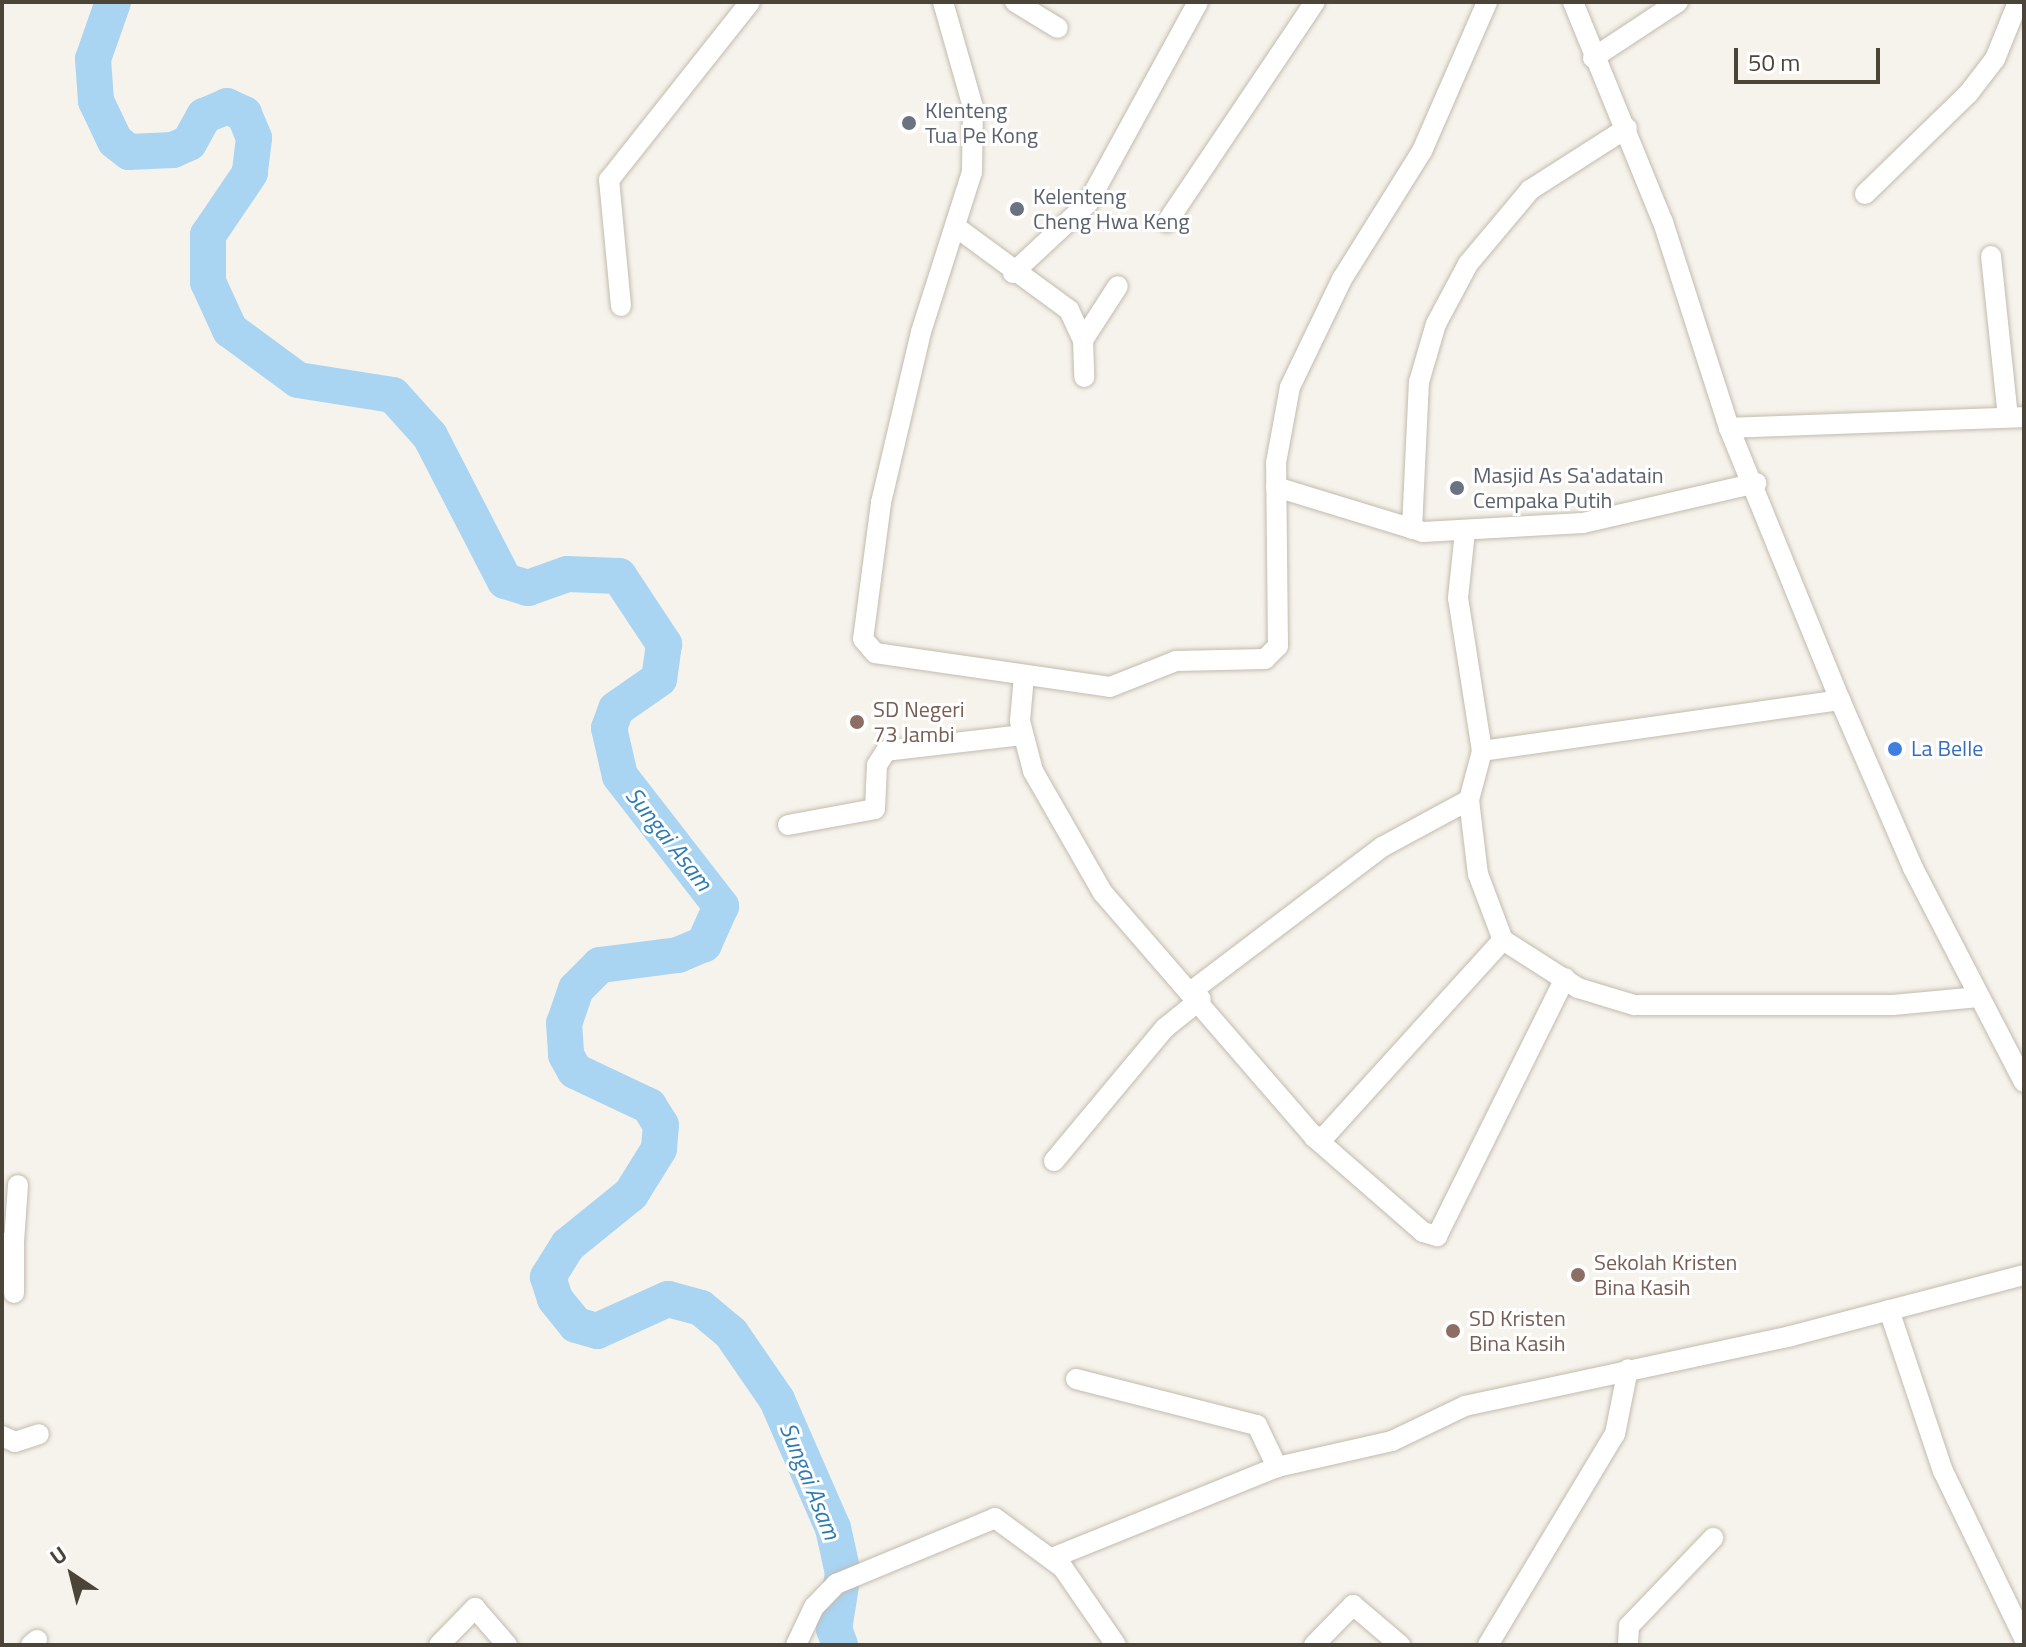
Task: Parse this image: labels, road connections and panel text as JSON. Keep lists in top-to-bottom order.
{
  "water": ["Sungai Asam"],
  "places": [
    "Klenteng Tua Pe Kong",
    "Kelenteng Cheng Hwa Keng",
    "Masjid As Sa'adatain Cempaka Putih",
    "SD Negeri 73 Jambi",
    "La Belle",
    "Sekolah Kristen Bina Kasih",
    "SD Kristen Bina Kasih"
  ],
  "scale_bar": "50 m",
  "north": "top left"
}
